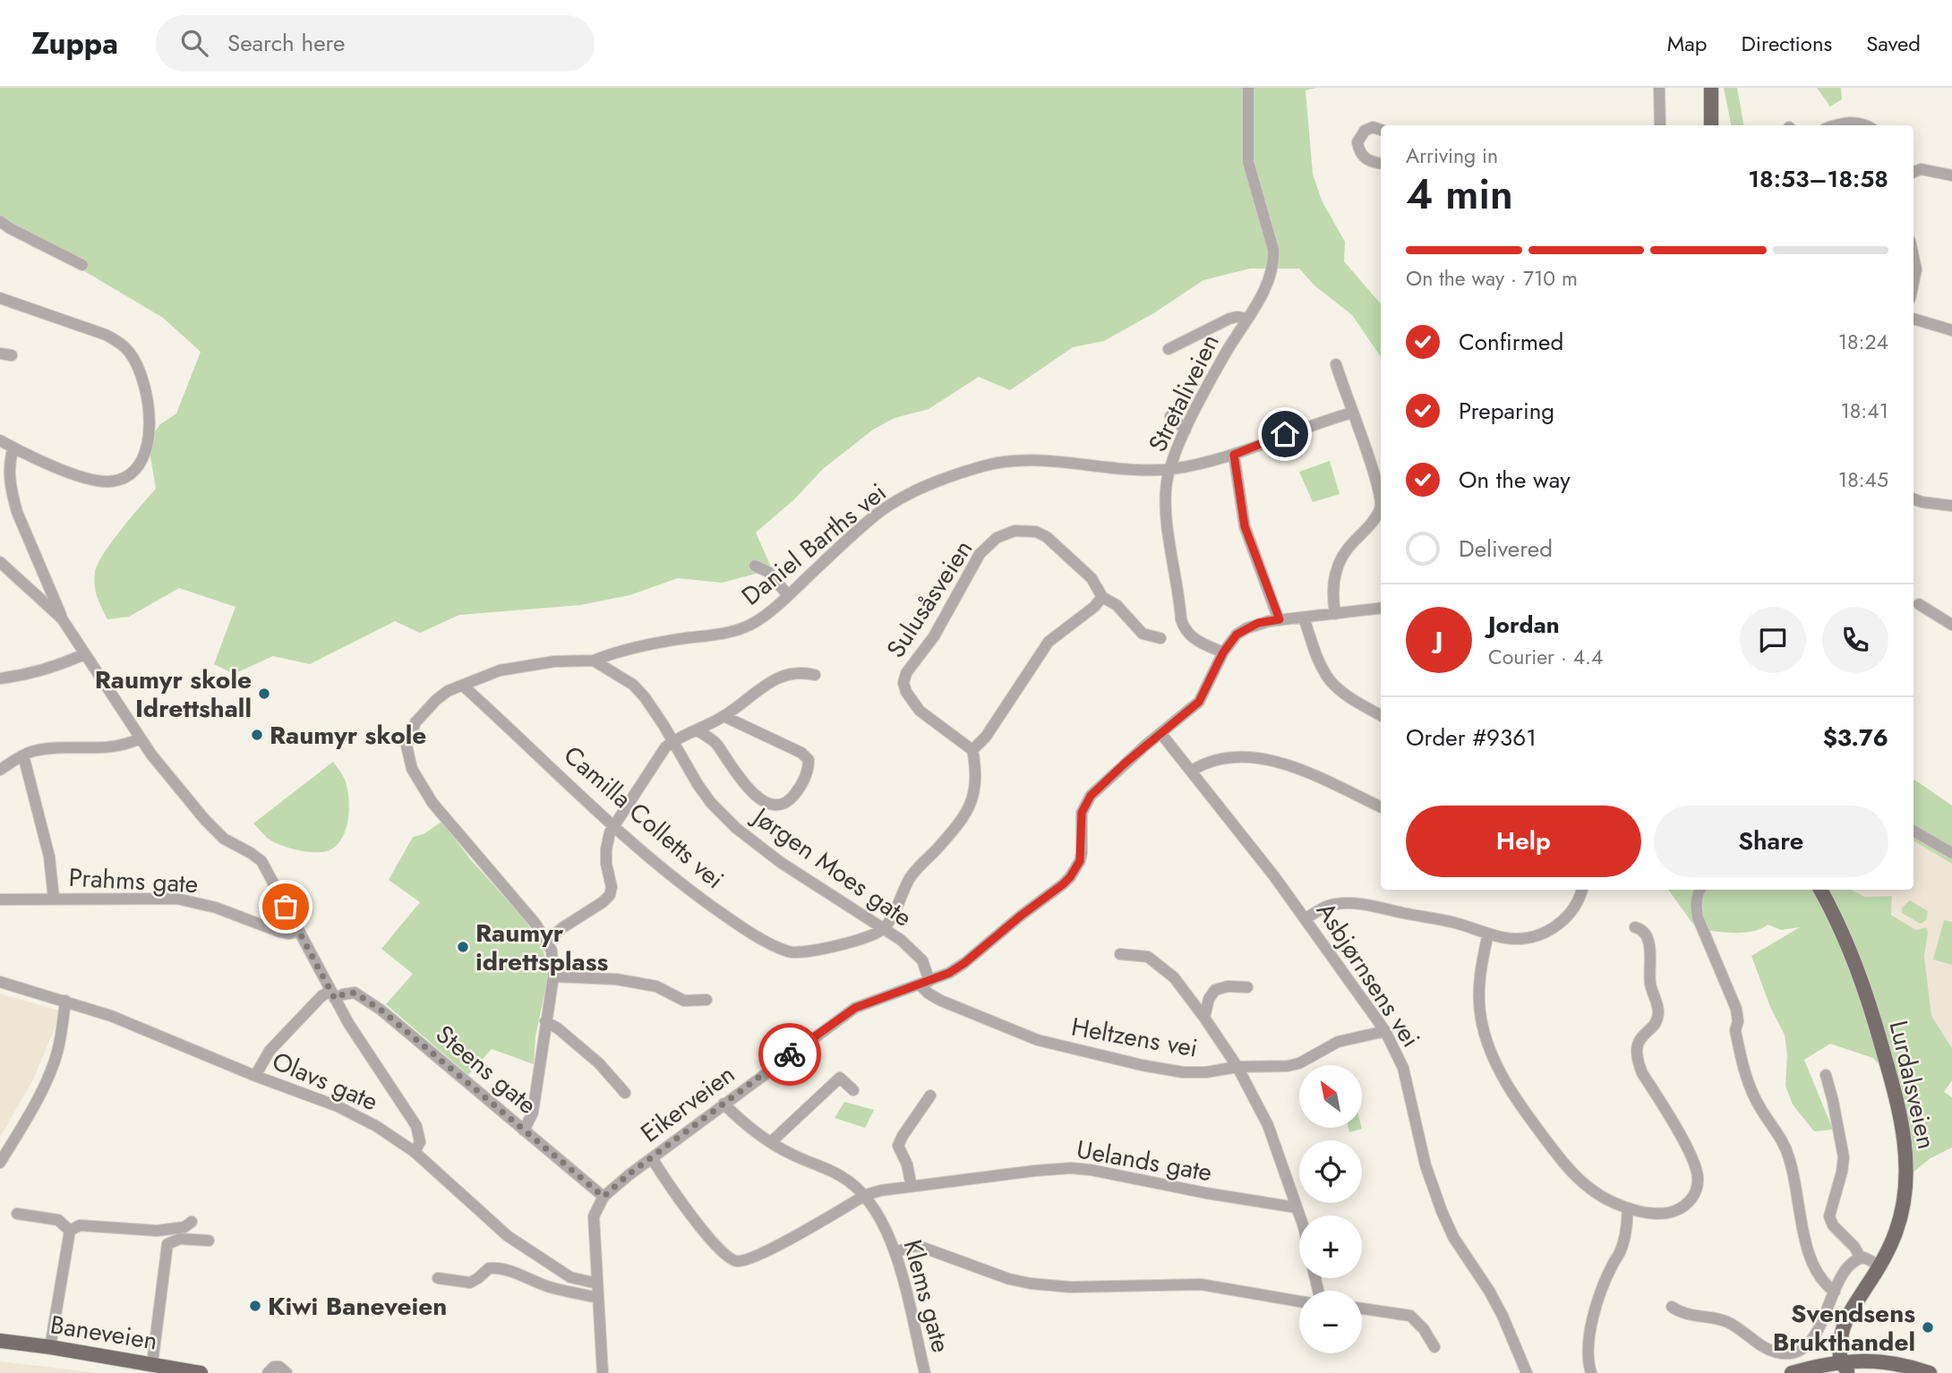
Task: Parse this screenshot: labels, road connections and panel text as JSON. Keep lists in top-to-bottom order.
{
  "streets": {
    "main road": ["Lurdalsveien", "Baneveien"],
    "street": [
      "Stretaliveien",
      "Daniel Barths vei",
      "Sulusåsveien",
      "Camilla Colletts vei",
      "Jørgen Moes gate",
      "Prahms gate",
      "Asbjørnsens vei",
      "Heltzens vei",
      "Steens gate",
      "Olavs gate",
      "Eikerveien",
      "Uelands gate",
      "Klems gate"
    ]
  },
  "crossings": [
    ["Stretaliveien", "Daniel Barths vei"],
    ["Stretaliveien", "Eikerveien"],
    ["Daniel Barths vei", "Jørgen Moes gate"],
    ["Camilla Colletts vei", "Jørgen Moes gate"],
    ["Jørgen Moes gate", "Heltzens vei"],
    ["Jørgen Moes gate", "Eikerveien"],
    ["Asbjørnsens vei", "Heltzens vei"],
    ["Asbjørnsens vei", "Eikerveien"],
    ["Heltzens vei", "Eikerveien"],
    ["Steens gate", "Eikerveien"],
    ["Eikerveien", "Uelands gate"],
    ["Eikerveien", "Klems gate"],
    ["Uelands gate", "Klems gate"]
  ],
  "places": [
    "Raumyr skole Idrettshall",
    "Raumyr skole",
    "Raumyr idrettsplass",
    "Kiwi Baneveien",
    "Svendsens Brukthandel"
  ],
  "north": "top left",
  "page": {
    "header": "Zuppa",
    "search": "Search here",
    "nav": ["Map", "Directions", "Saved"],
    "heading": ["4 min", "Arriving in", "18:53–18:58"],
    "panel": [
      "Jordan",
      "Courier · 4.4",
      "Order #9361",
      "$3.76"
    ],
    "bar": "On the way · 710 m",
    "list": [
      ["Confirmed", "18:24"],
      ["Preparing", "18:41"],
      ["On the way", "18:45"],
      "Delivered"
    ],
    "round": "J",
    "buttons": ["Help", "Share"],
    "map_buttons": ["+", "−"]
  }
}
